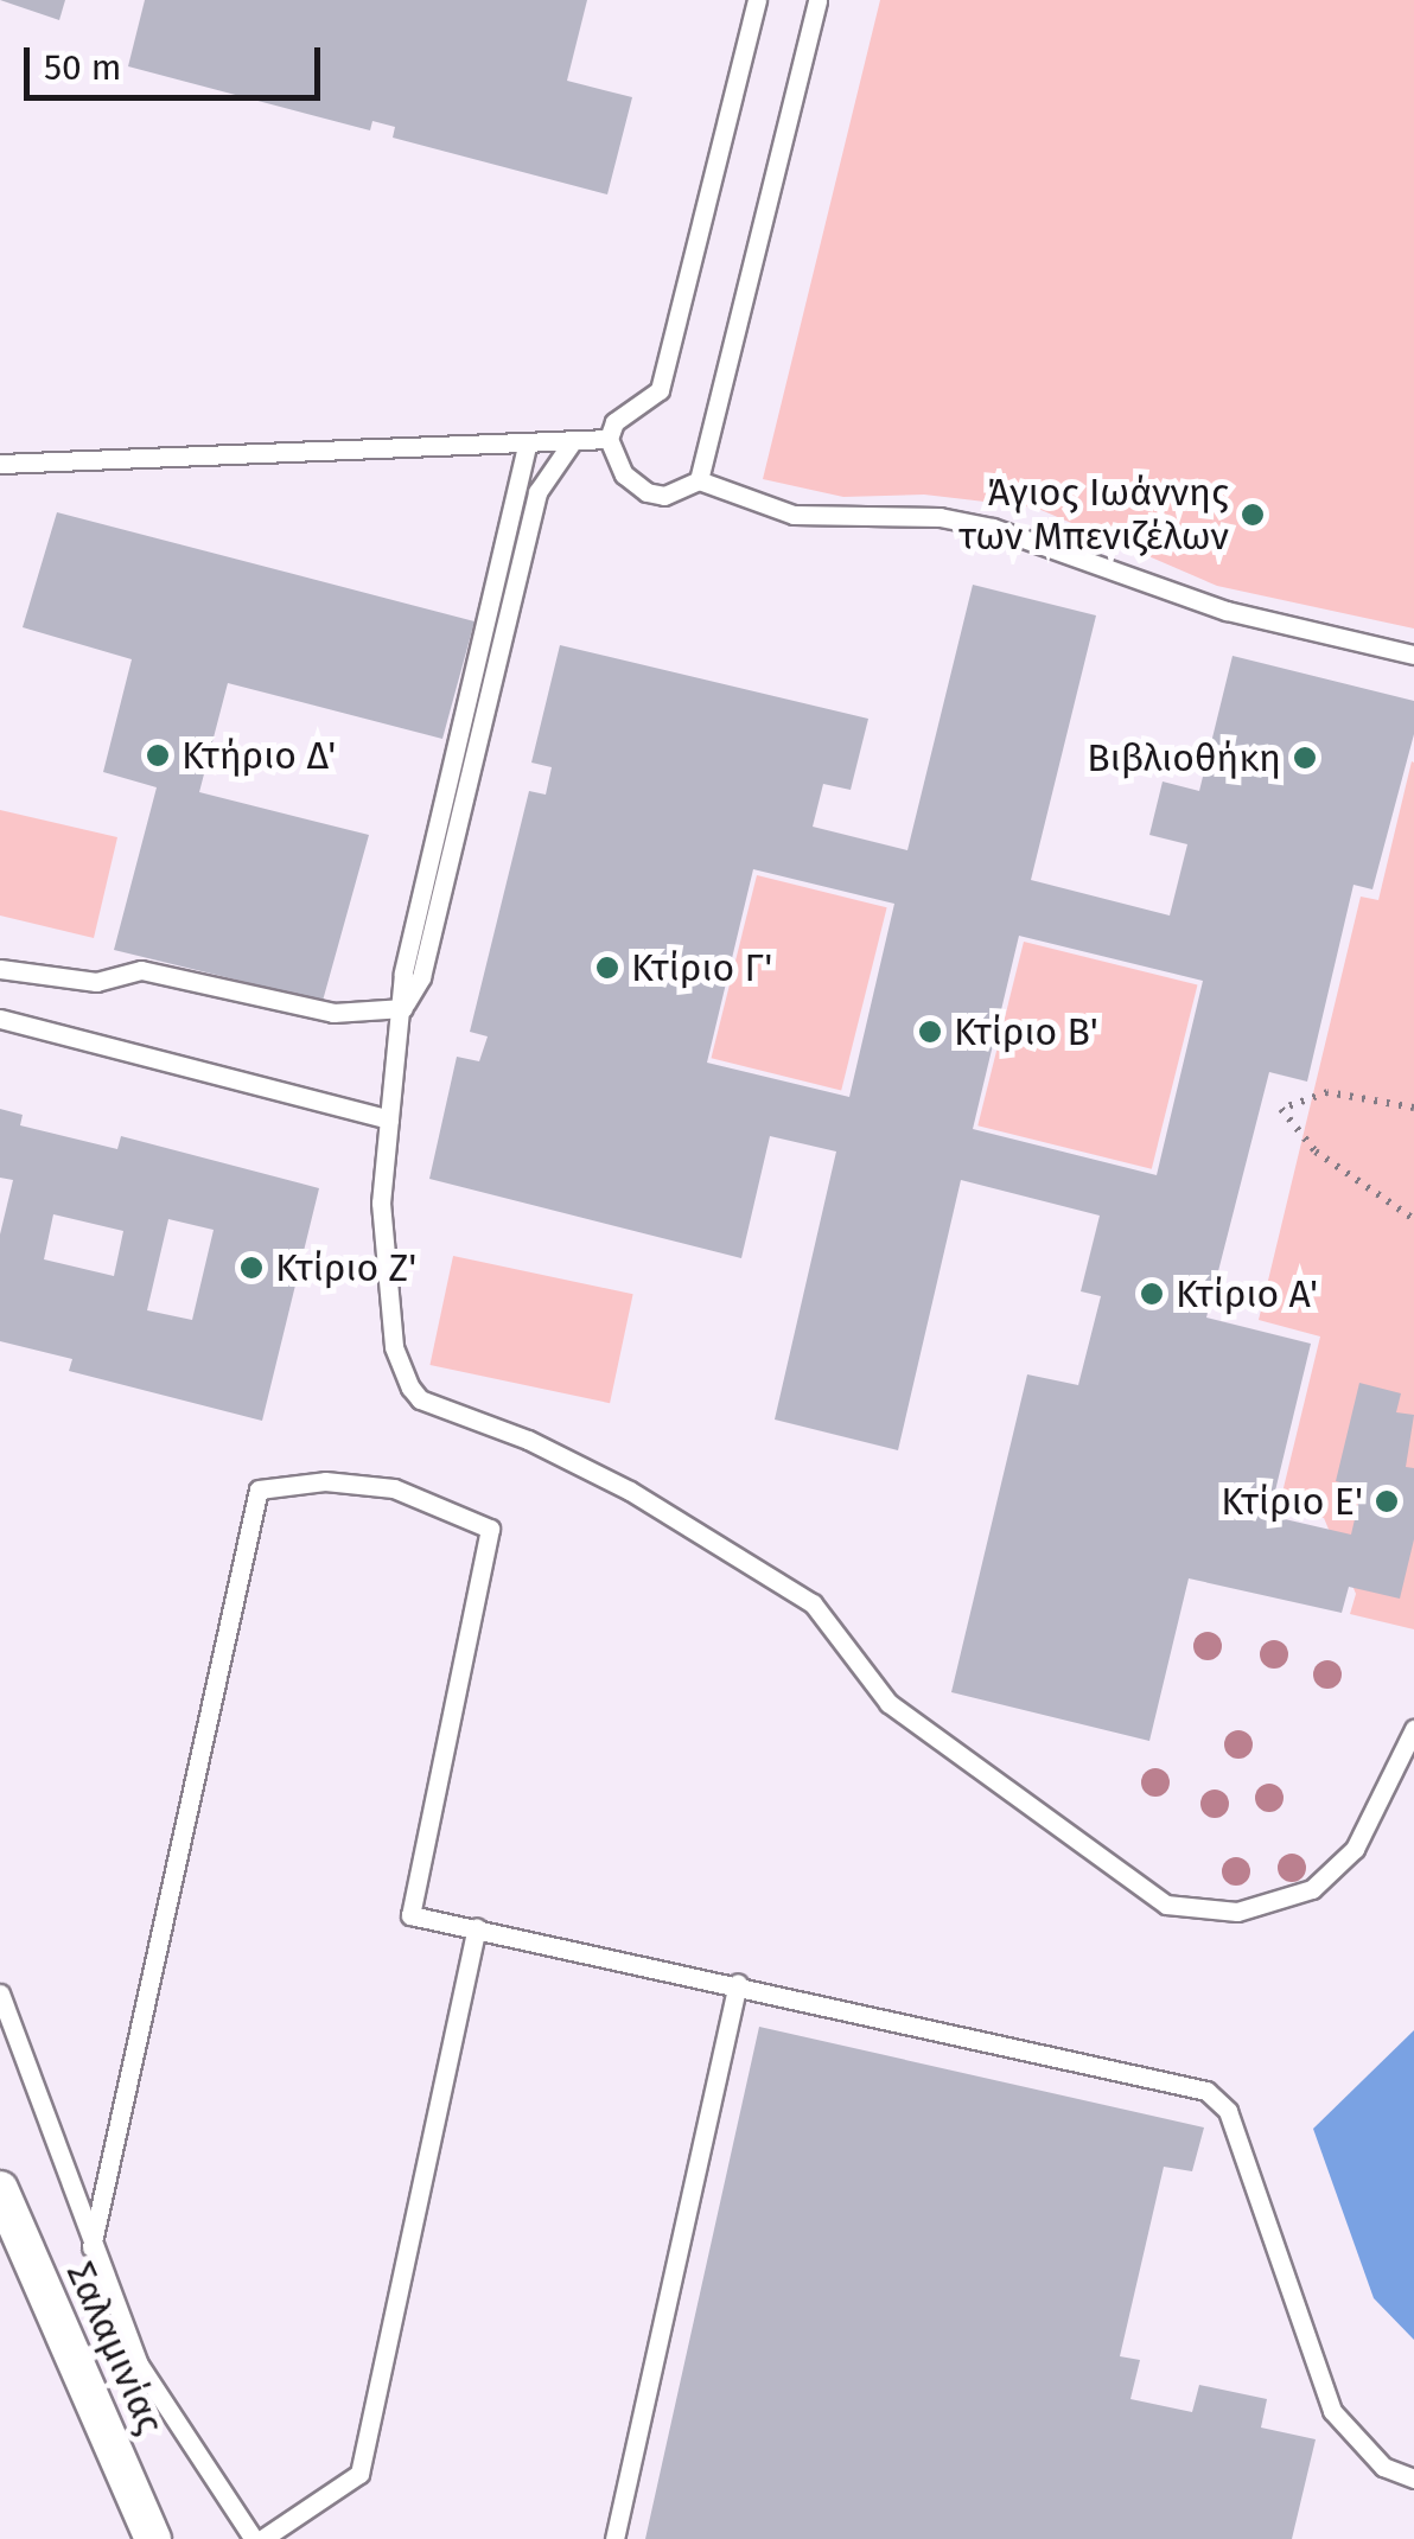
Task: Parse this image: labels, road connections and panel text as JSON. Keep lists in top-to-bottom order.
{
  "streets": {
    "street": ["Σαλαμινίας"]
  },
  "places": [
    "Άγιος Ιωάννης των Μπενιζέλων",
    "Κτήριο Δ'",
    "Βιβλιοθήκη",
    "Κτίριο Γ'",
    "Κτίριο Β'",
    "Κτίριο Ζ'",
    "Κτίριο Α'",
    "Κτίριο Ε'"
  ],
  "scale_bar": "50 m"
}
